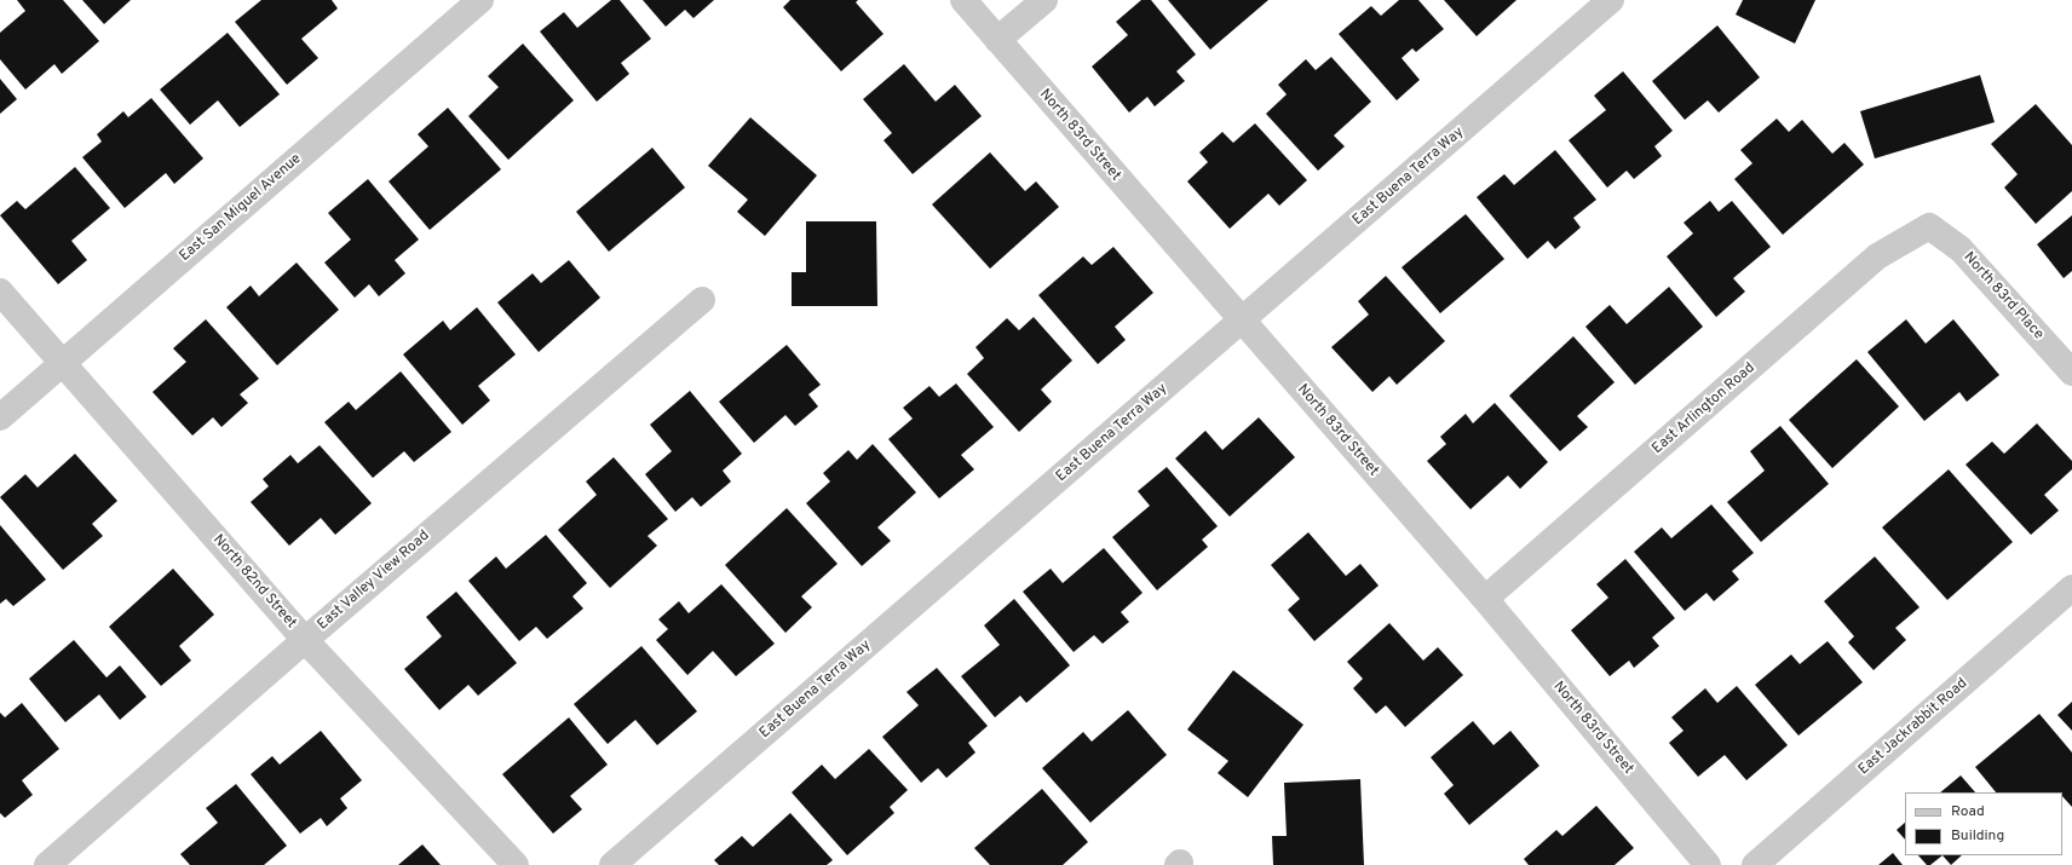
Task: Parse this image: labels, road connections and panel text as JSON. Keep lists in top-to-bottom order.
{
  "streets": {
    "street": [
      "North 83rd Street",
      "East Buena Terra Way",
      "East San Miguel Avenue",
      "North 83rd Place",
      "East Arlington Road",
      "East Valley View Road",
      "North 82nd Street",
      "East Jackrabbit Road"
    ]
  },
  "crossings": [
    ["North 83rd Street", "East Buena Terra Way"],
    ["North 83rd Street", "East Arlington Road"],
    ["East San Miguel Avenue", "North 82nd Street"],
    ["North 83rd Place", "East Arlington Road"],
    ["East Valley View Road", "North 82nd Street"]
  ],
  "legend": ["Road", "Building"]
}
